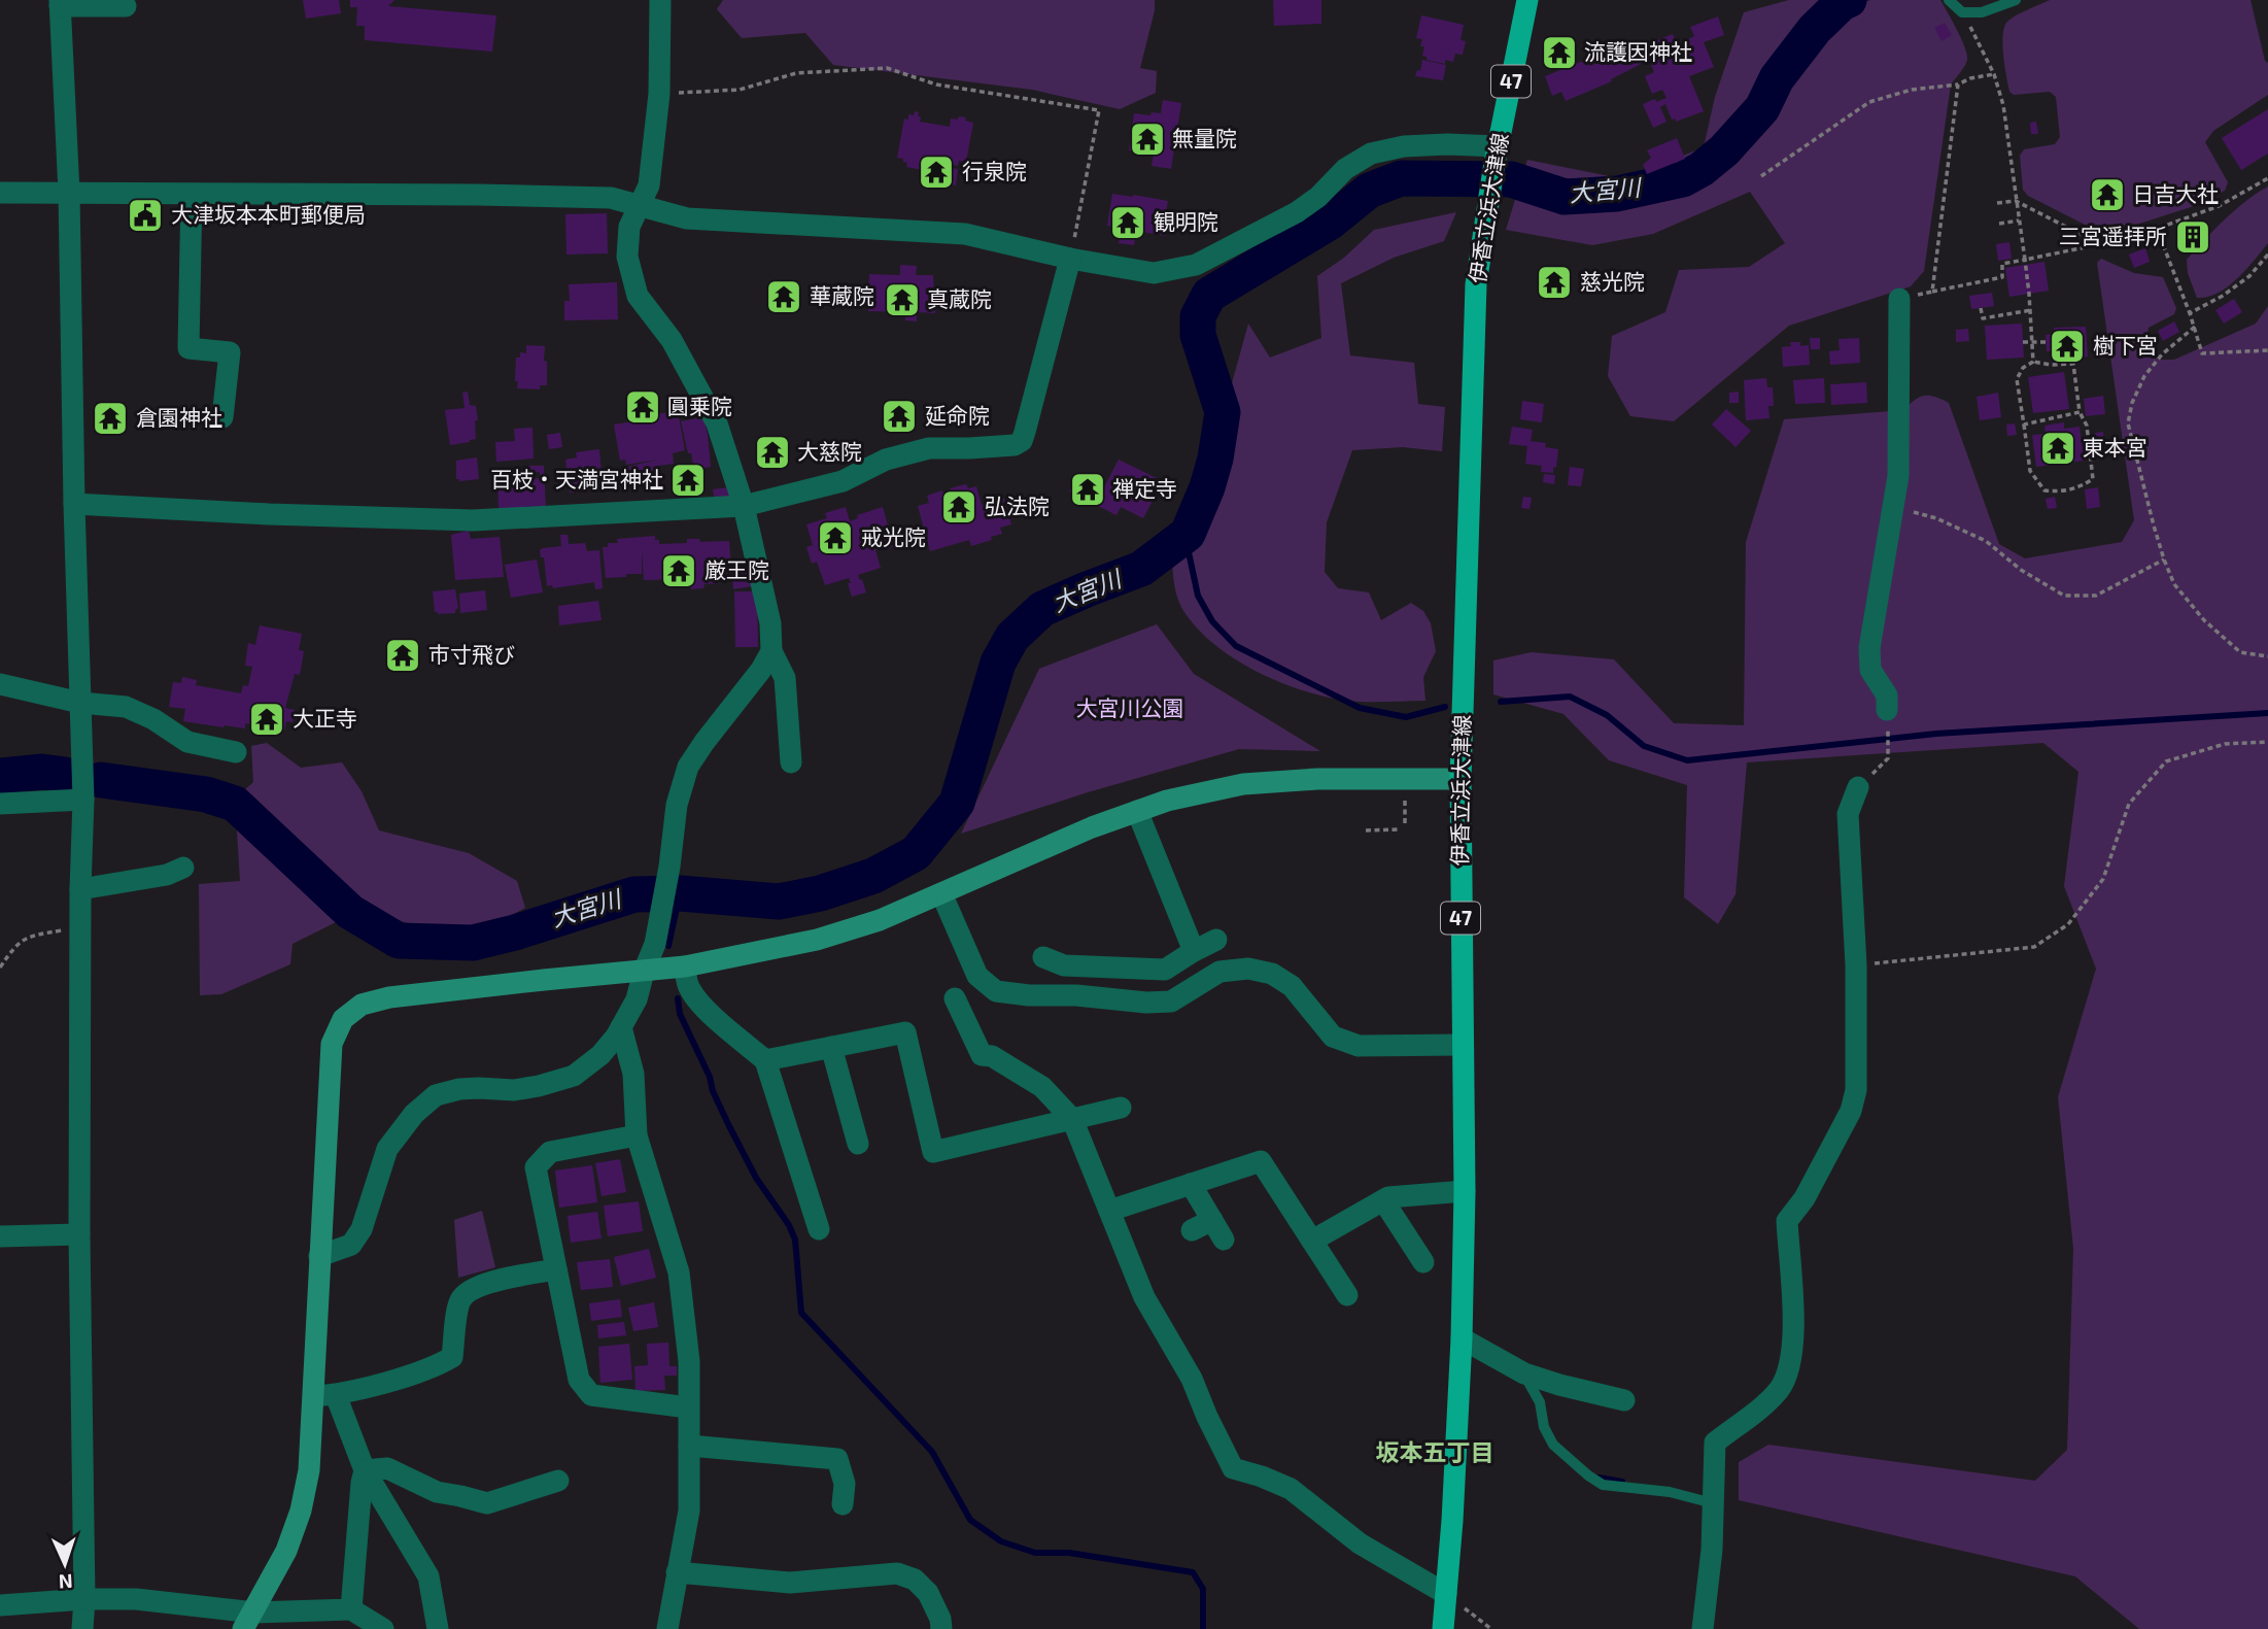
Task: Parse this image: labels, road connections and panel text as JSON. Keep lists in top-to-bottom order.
{
  "streets": {
    "main road": ["47", "伊香立浜大津線"]
  },
  "districts": ["坂本五丁目"],
  "water": ["大宮川"],
  "parks": ["大宮川公園"],
  "places": {
    "temple": [
      "流護因神社",
      "無量院",
      "行泉院",
      "日吉大社",
      "観明院",
      "慈光院",
      "華蔵院",
      "真蔵院",
      "樹下宮",
      "圓乗院",
      "延命院",
      "倉園神社",
      "東本宮",
      "大慈院",
      "百枝・天満宮神社",
      "禅定寺",
      "弘法院",
      "戒光院",
      "厳王院",
      "市寸飛び",
      "大正寺"
    ],
    "public building": ["大津坂本本町郵便局"],
    "building": ["三宮遥拝所"]
  },
  "north": "bottom"
}
